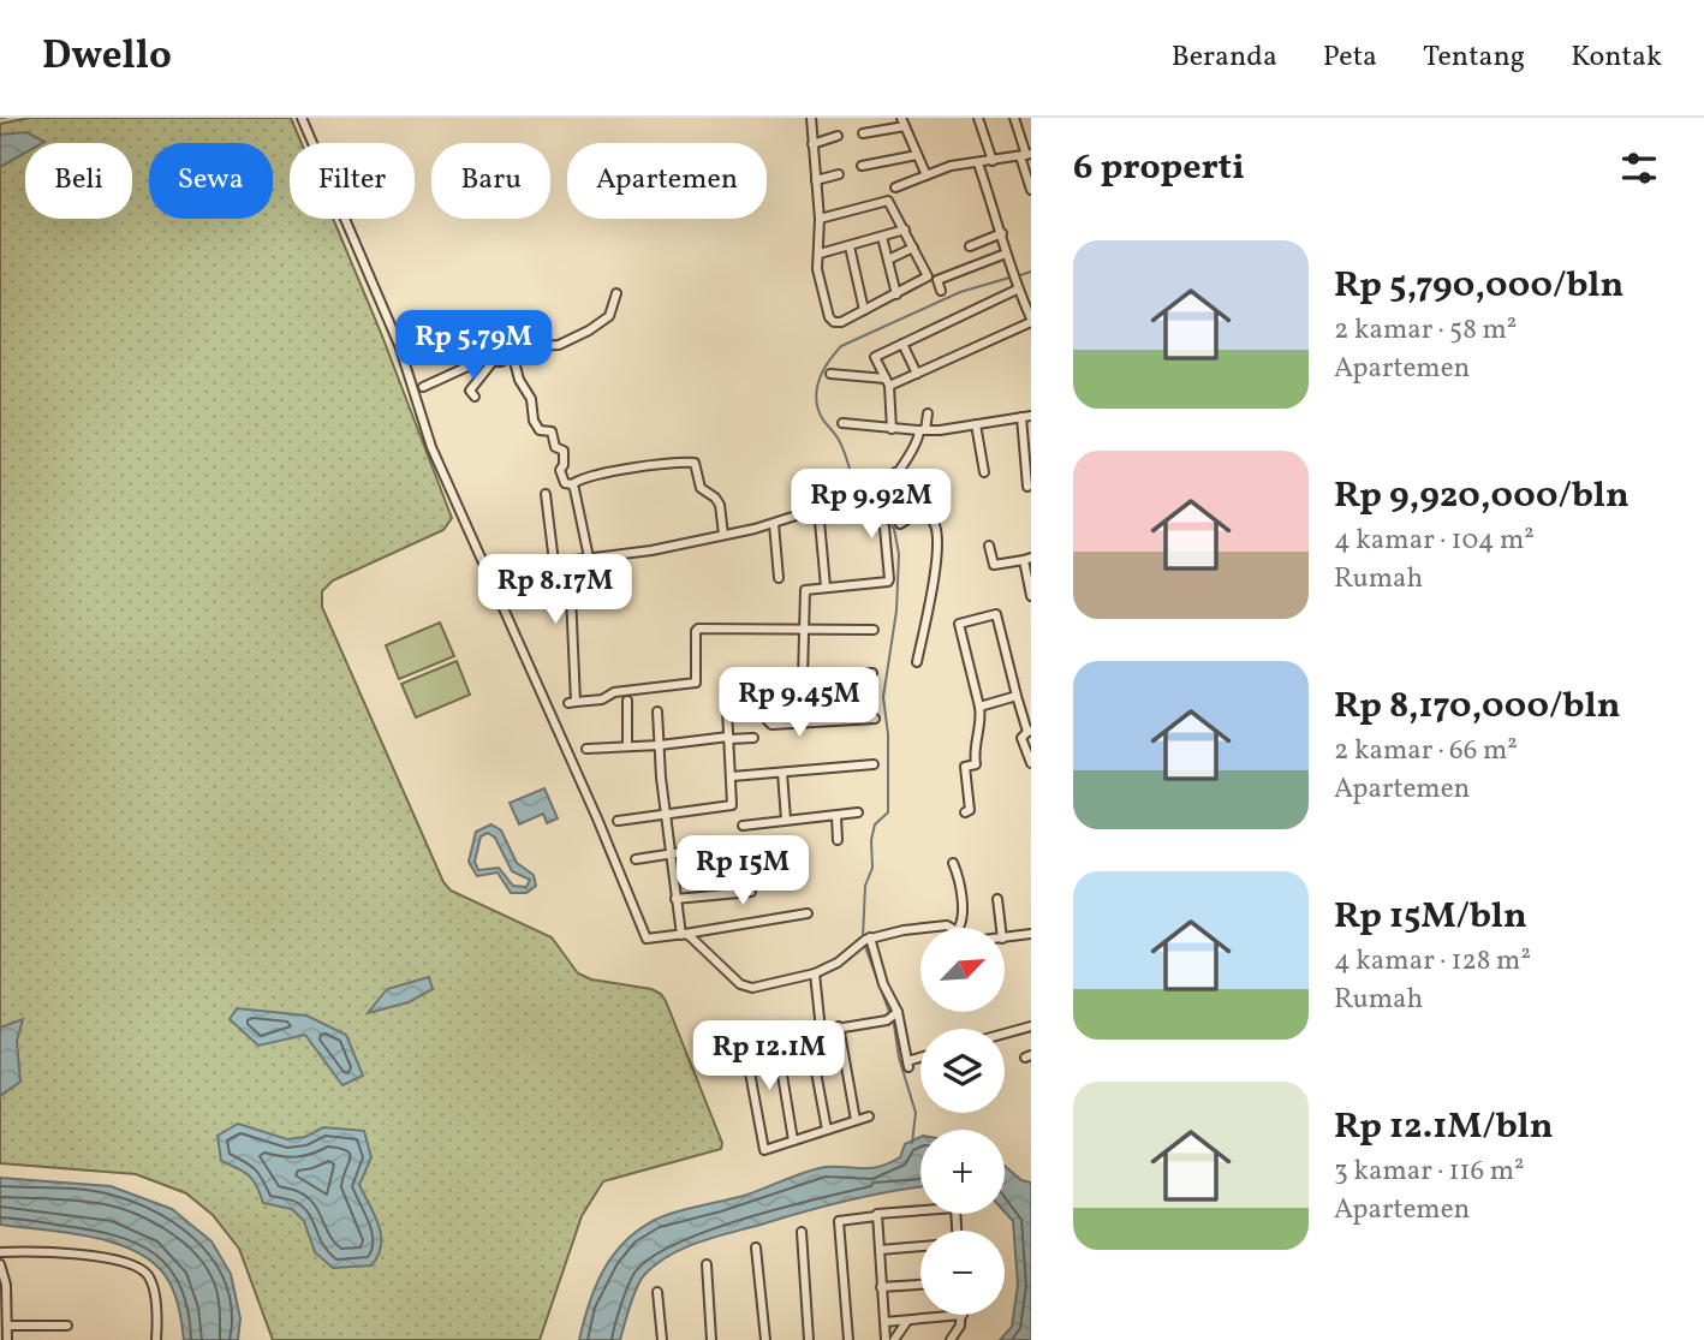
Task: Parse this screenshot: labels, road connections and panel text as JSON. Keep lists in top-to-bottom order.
{
  "north": "top right",
  "page": {
    "header": "Dwello",
    "nav": [
      "Beranda",
      "Peta",
      "Tentang",
      "Kontak"
    ],
    "heading": "6 properti",
    "chip": [
      "Beli",
      "Sewa",
      "Filter",
      "Baru",
      "Apartemen"
    ],
    "list": [
      {
        "name": "Rp 5,790,000/bln",
        "note": "2 kamar · 58 m² · Apartemen"
      },
      {
        "name": "Rp 9,920,000/bln",
        "note": "4 kamar · 104 m² · Rumah"
      },
      {
        "name": "Rp 8,170,000/bln",
        "note": "2 kamar · 66 m² · Apartemen"
      },
      {
        "name": "Rp 15M/bln",
        "note": "4 kamar · 128 m² · Rumah"
      },
      {
        "name": "Rp 12.1M/bln",
        "note": "3 kamar · 116 m² · Apartemen"
      }
    ],
    "price": [
      "Rp 5.79M",
      "Rp 9.92M",
      "Rp 8.17M",
      "Rp 9.45M",
      "Rp 15M",
      "Rp 12.1M"
    ],
    "map_buttons": ["+", "−"]
  }
}
